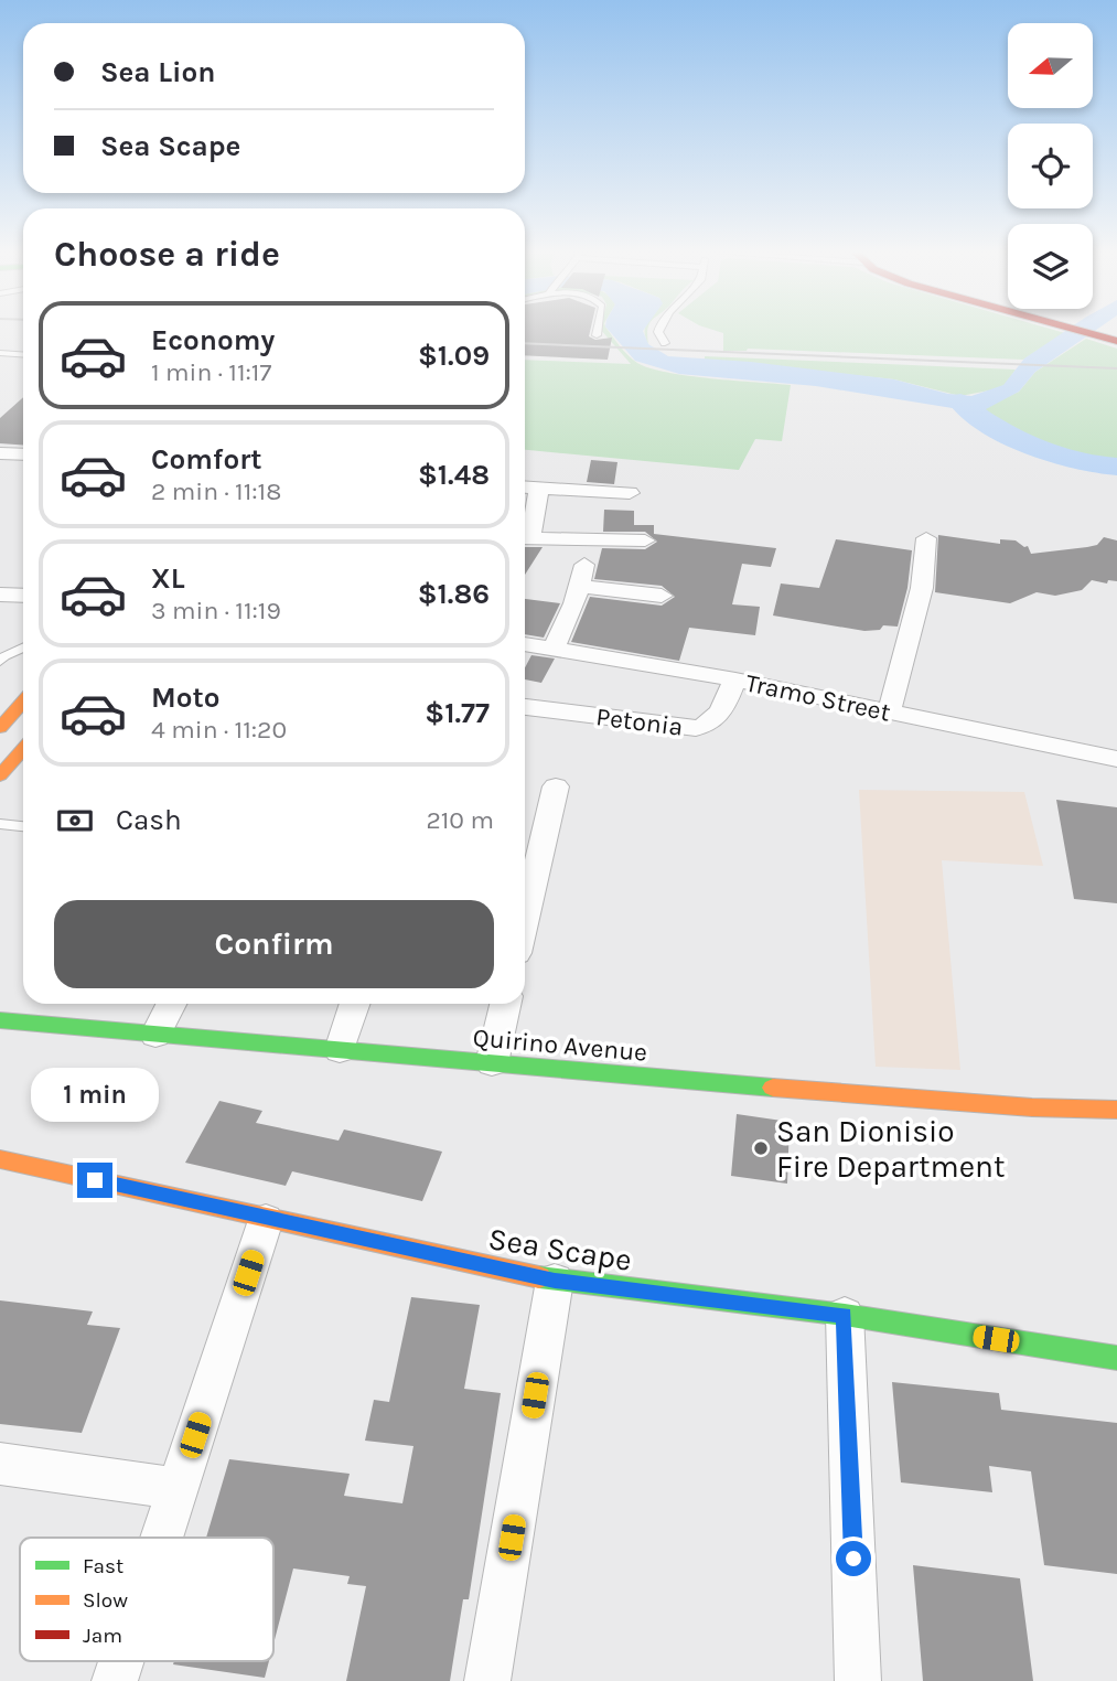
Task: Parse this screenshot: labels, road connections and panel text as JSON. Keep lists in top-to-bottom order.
{
  "streets": {
    "main road": ["Quirino Avenue", "Sea Scape"],
    "street": ["Tramo Street", "Petonia"]
  },
  "crossings": [
    ["Tramo Street", "Petonia"]
  ],
  "places": ["San Dionisio Fire Department"],
  "legend": ["Fast", "Slow", "Jam"],
  "north": "left",
  "page": {
    "banner": ["Sea Lion", "Sea Scape"],
    "heading": "Choose a ride",
    "list": [
      {
        "name": "Economy",
        "note": "1 min · 11:17",
        "value": "$1.09"
      },
      {
        "name": "Comfort",
        "note": "2 min · 11:18",
        "value": "$1.48"
      },
      {
        "name": "XL",
        "note": "3 min · 11:19",
        "value": "$1.86"
      },
      {
        "name": "Moto",
        "note": "4 min · 11:20",
        "value": "$1.77"
      }
    ],
    "pay": ["Cash", "210 m"],
    "buttons": "Confirm",
    "bubble": "1 min"
  }
}
